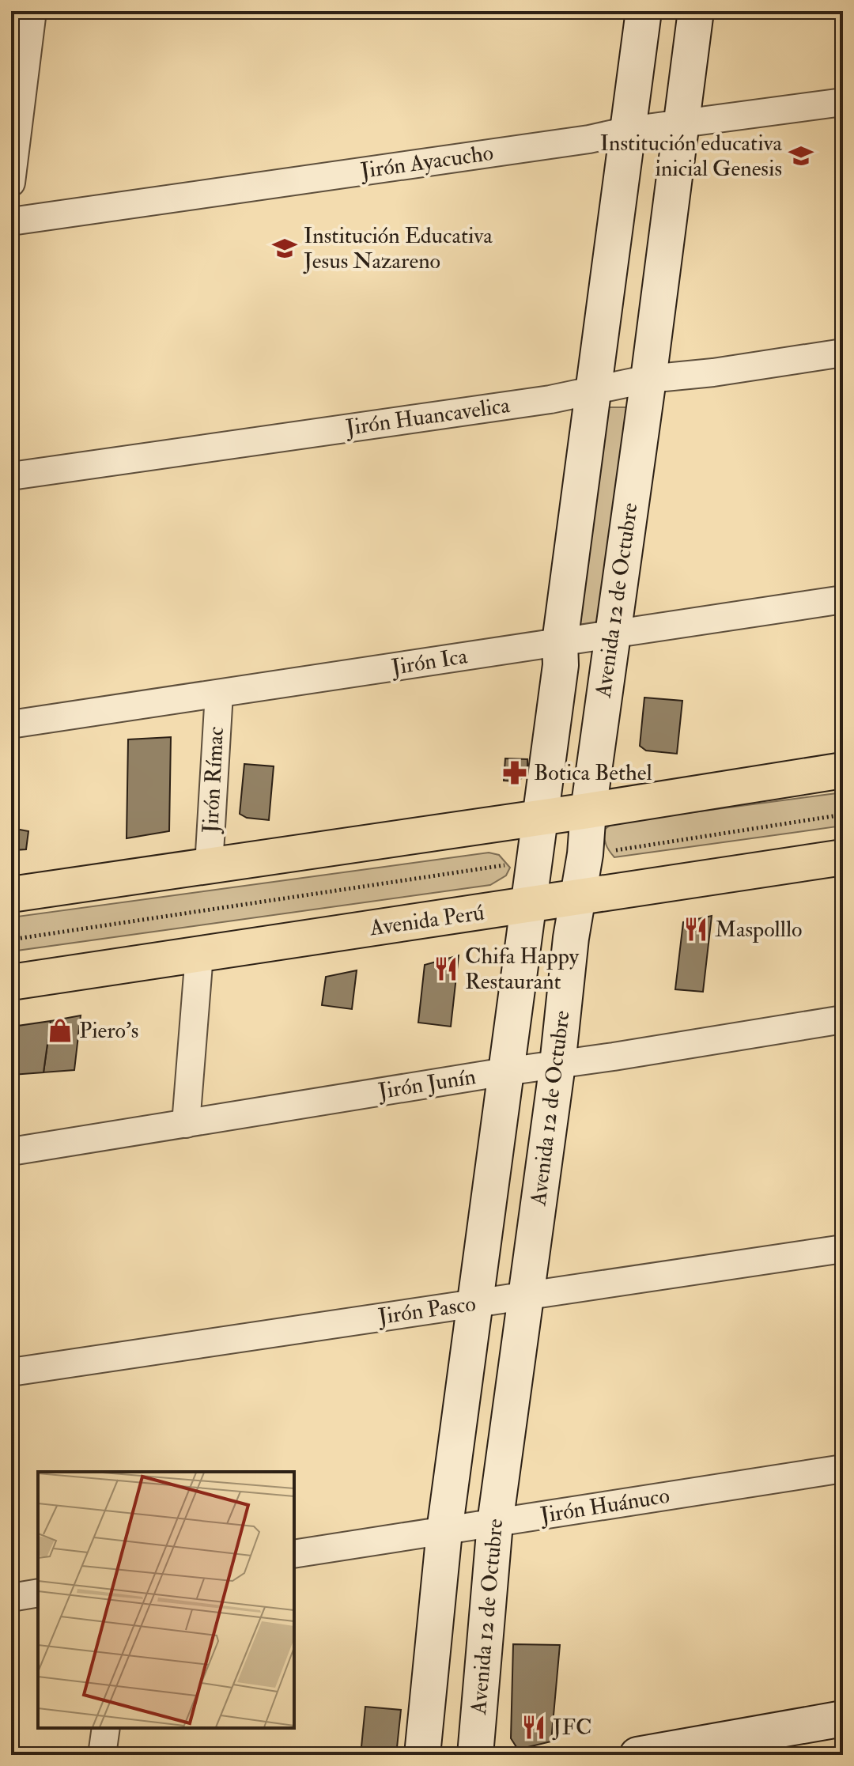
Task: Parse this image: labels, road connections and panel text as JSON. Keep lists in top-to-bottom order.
{
  "streets": {
    "main road": ["Avenida 12 de Octubre", "Avenida Perú"],
    "street": [
      "Jirón Ayacucho",
      "Jirón Huancavelica",
      "Jirón Ica",
      "Jirón Rímac",
      "Jirón Junín",
      "Jirón Pasco",
      "Jirón Huánuco"
    ]
  },
  "crossings": [
    ["Jirón Ayacucho", "Avenida 12 de Octubre"],
    ["Jirón Huancavelica", "Avenida 12 de Octubre"],
    ["Avenida 12 de Octubre", "Jirón Ica"],
    ["Avenida 12 de Octubre", "Avenida Perú"],
    ["Avenida 12 de Octubre", "Jirón Junín"],
    ["Avenida 12 de Octubre", "Jirón Pasco"],
    ["Avenida 12 de Octubre", "Jirón Huánuco"],
    ["Jirón Ica", "Jirón Rímac"]
  ],
  "places": {
    "school or university": ["Institución educativa inicial Genesis", "Institución Educativa Jesus Nazareno"],
    "pharmacy": ["Botica Bethel"],
    "restaurant": ["Maspolllo", "Chifa Happy Restaurant", "JFC"],
    "shop": ["Piero's"]
  }
}
